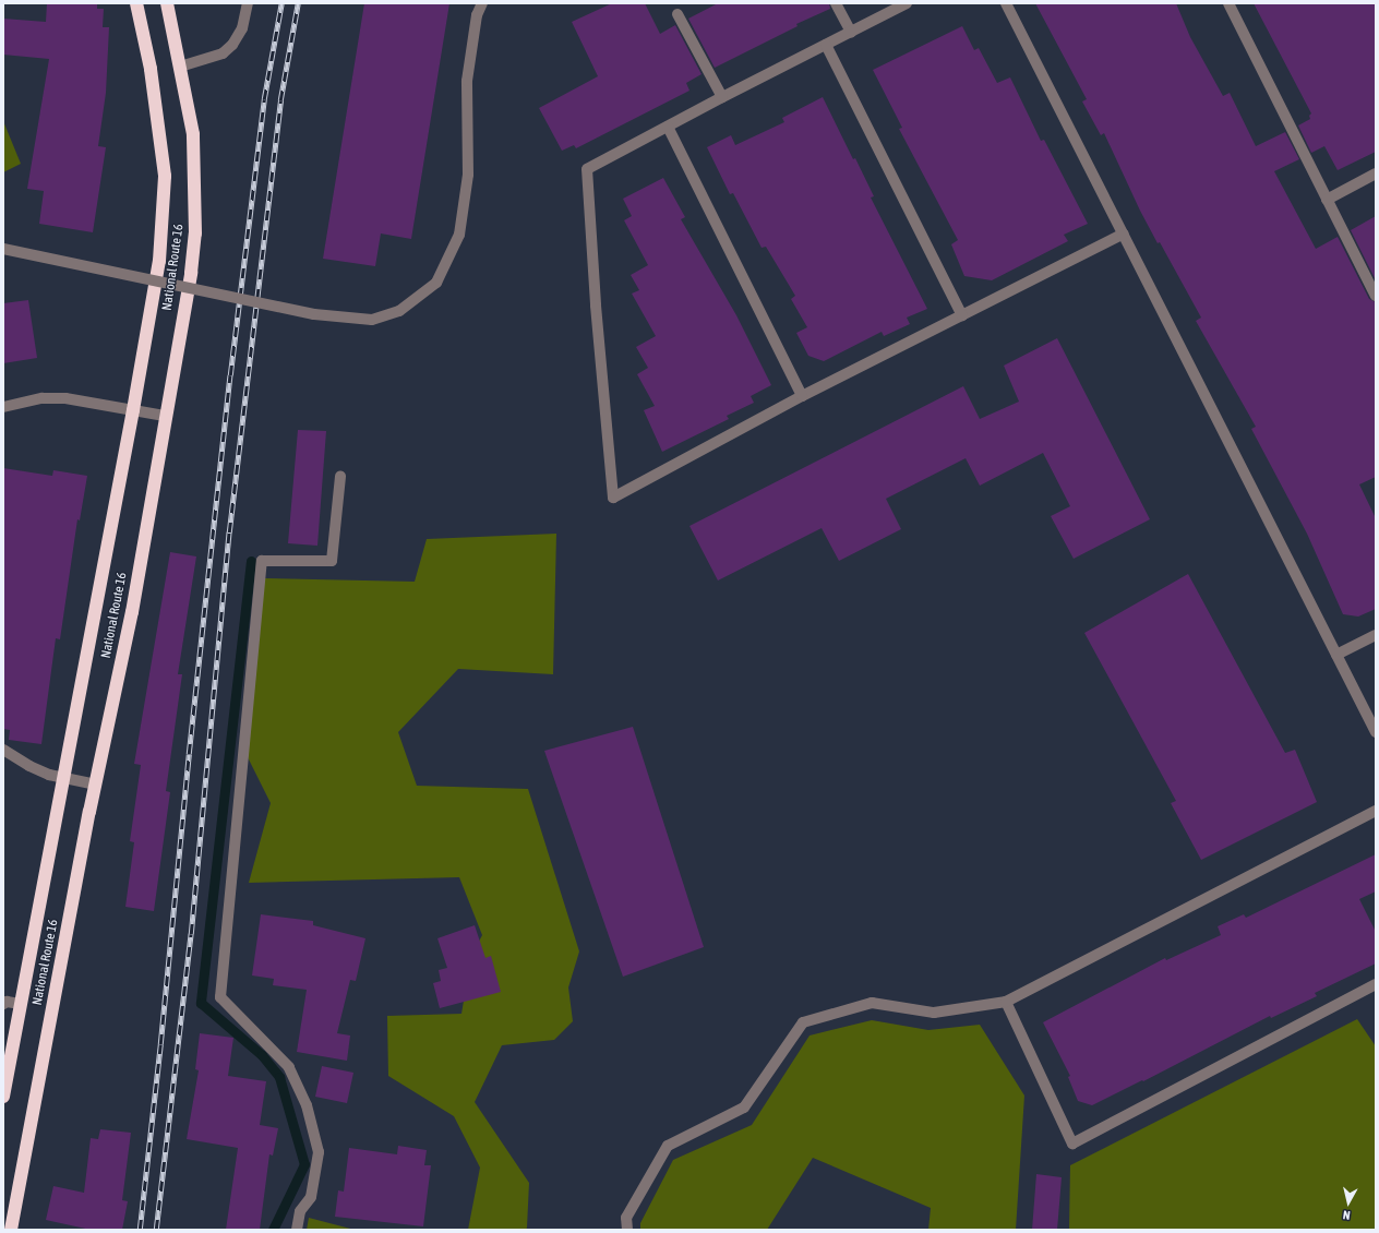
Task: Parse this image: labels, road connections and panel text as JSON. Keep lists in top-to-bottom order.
{
  "streets": {
    "highway": ["National Route 16"]
  },
  "north": "bottom"
}
